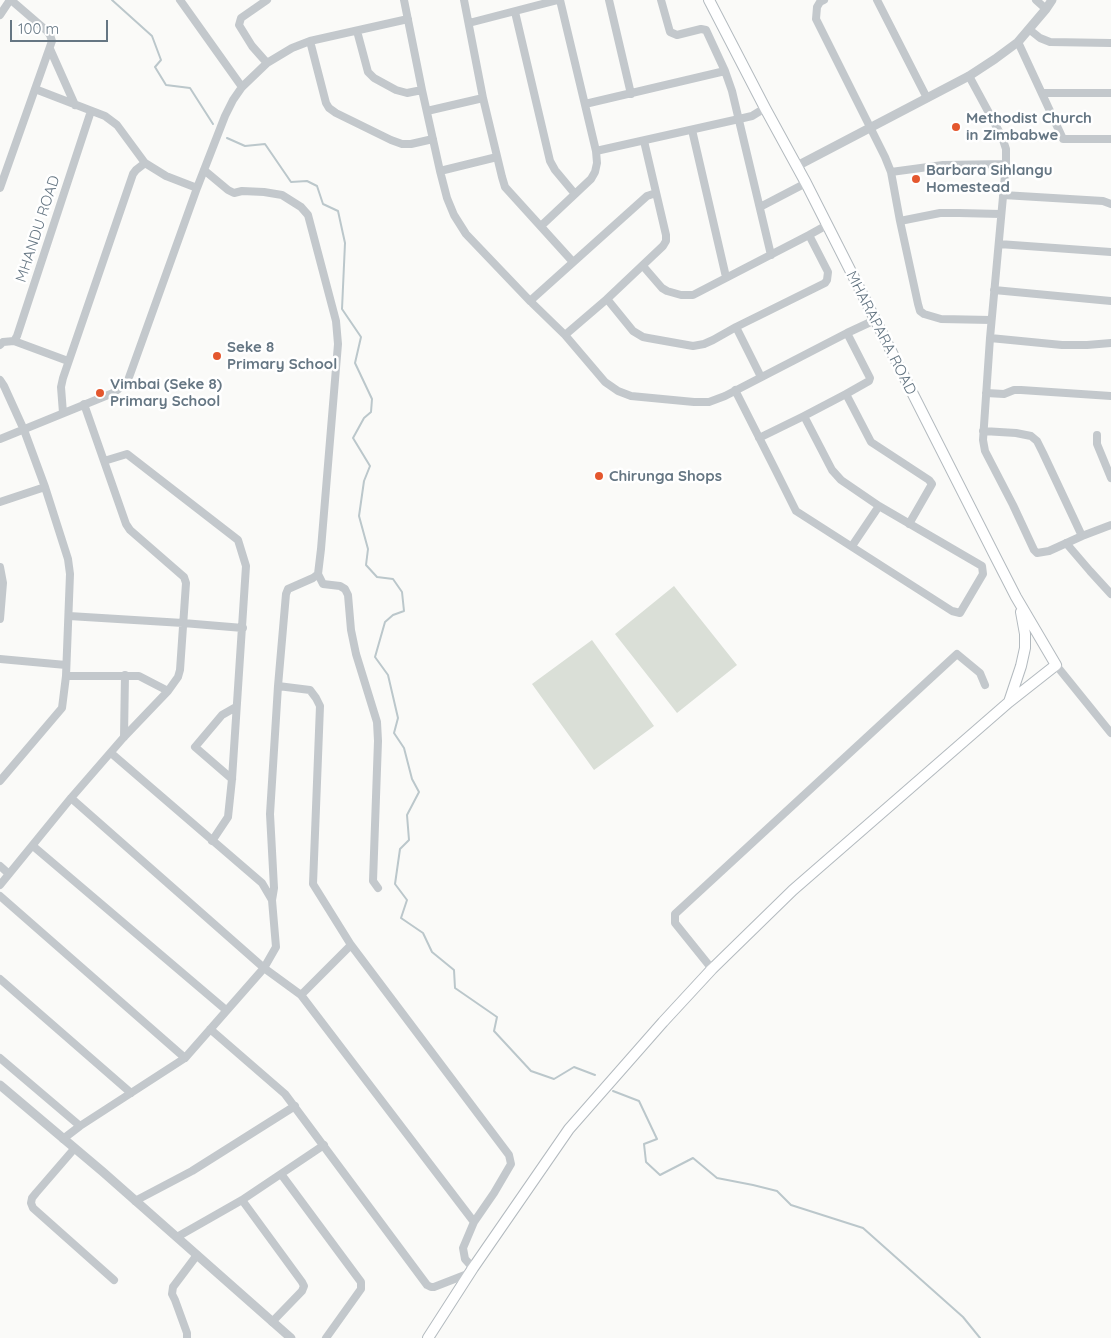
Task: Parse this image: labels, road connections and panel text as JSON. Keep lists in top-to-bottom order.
{
  "streets": {
    "main road": ["MHARAPARA ROAD"],
    "street": ["MHANDU ROAD"]
  },
  "places": [
    "Methodist Church in Zimbabwe",
    "Barbara Sihlangu Homestead",
    "Seke 8 Primary School",
    "Vimbai (Seke 8) Primary School",
    "Chirunga Shops"
  ],
  "scale_bar": "100 m"
}
